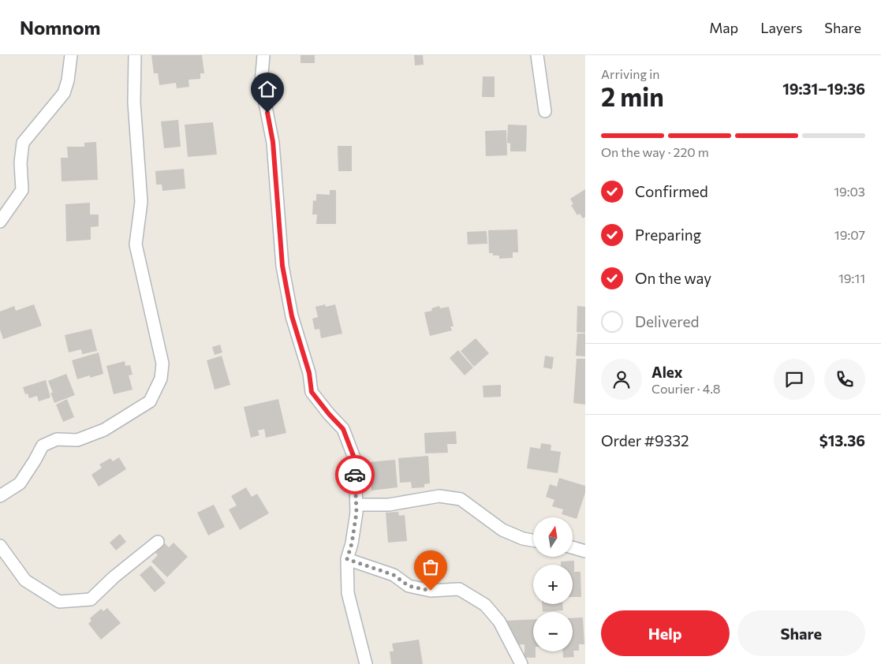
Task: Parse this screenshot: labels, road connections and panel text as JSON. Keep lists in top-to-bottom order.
{
  "north": "top",
  "page": {
    "header": "Nomnom",
    "nav": ["Map", "Layers", "Share"],
    "heading": ["2 min", "Arriving in", "19:31–19:36"],
    "panel": [
      "Alex",
      "Courier · 4.8",
      "Order #9332",
      "$13.36"
    ],
    "bar": "On the way · 220 m",
    "list": [
      ["Confirmed", "19:03"],
      ["Preparing", "19:07"],
      ["On the way", "19:11"],
      "Delivered"
    ],
    "map_buttons": ["+", "−"],
    "buttons": ["Help", "Share"]
  }
}
